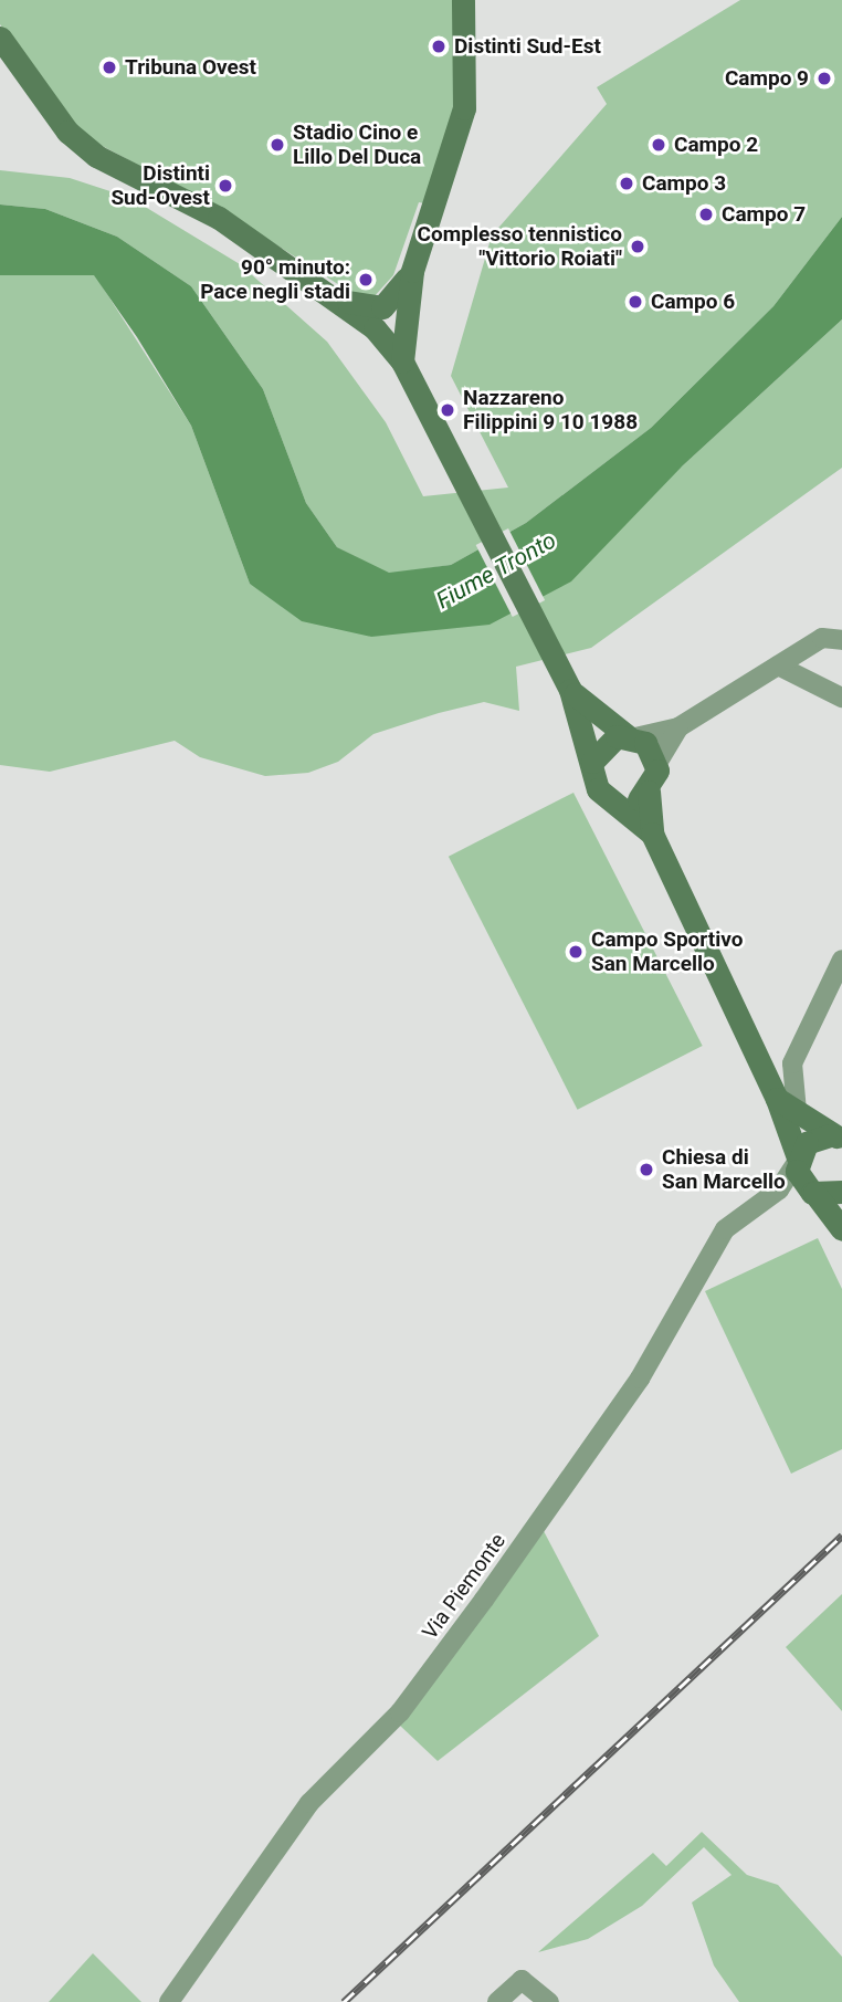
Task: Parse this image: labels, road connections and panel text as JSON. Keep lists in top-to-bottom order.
{
  "streets": {
    "street": ["Via Piemonte"]
  },
  "water": ["Fiume Tronto"],
  "places": [
    "Distinti Sud-Est",
    "Tribuna Ovest",
    "Campo 9",
    "Stadio Cino e Lillo Del Duca",
    "Campo 2",
    "Campo 3",
    "Distinti Sud-Ovest",
    "Campo 7",
    "Complesso tennistico \"Vittorio Roiati\"",
    "90° minuto: Pace negli stadi",
    "Campo 6",
    "Nazzareno Filippini 9 10 1988",
    "Campo Sportivo San Marcello",
    "Chiesa di San Marcello"
  ]
}
